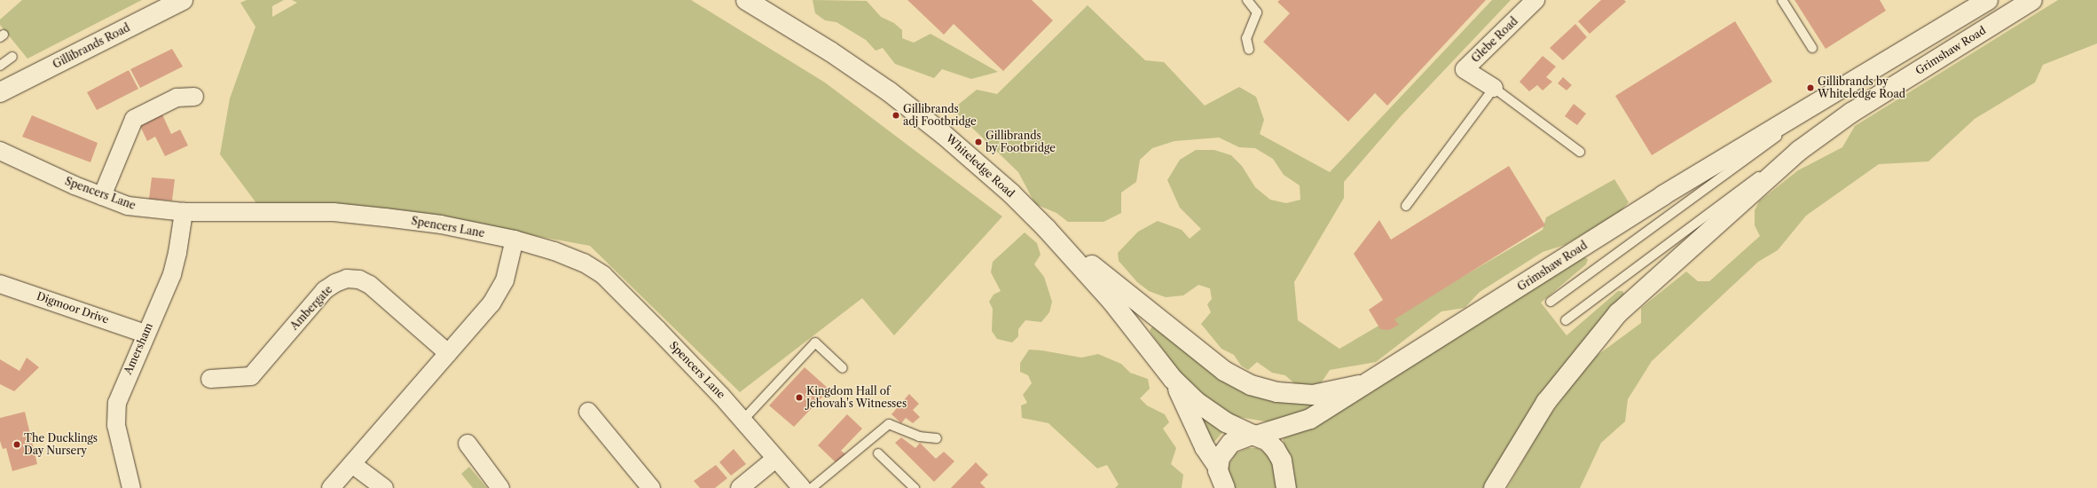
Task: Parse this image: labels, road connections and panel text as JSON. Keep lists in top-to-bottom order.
{
  "streets": {
    "main road": ["Gillibrands Road", "Grimshaw Road", "Whiteledge Road"],
    "street": [
      "Glebe Road",
      "Spencers Lane",
      "Digmoor Drive",
      "Ambergate",
      "Amersham"
    ]
  },
  "crossings": [
    ["Grimshaw Road", "Whiteledge Road"],
    ["Spencers Lane", "Amersham"],
    ["Digmoor Drive", "Amersham"]
  ],
  "places": [
    "Gillibrands by Whiteledge Road",
    "Gillibrands adj Footbridge",
    "Gillibrands by Footbridge",
    "Kingdom Hall of Jehovah's Witnesses",
    "The Ducklings Day Nursery"
  ]
}
